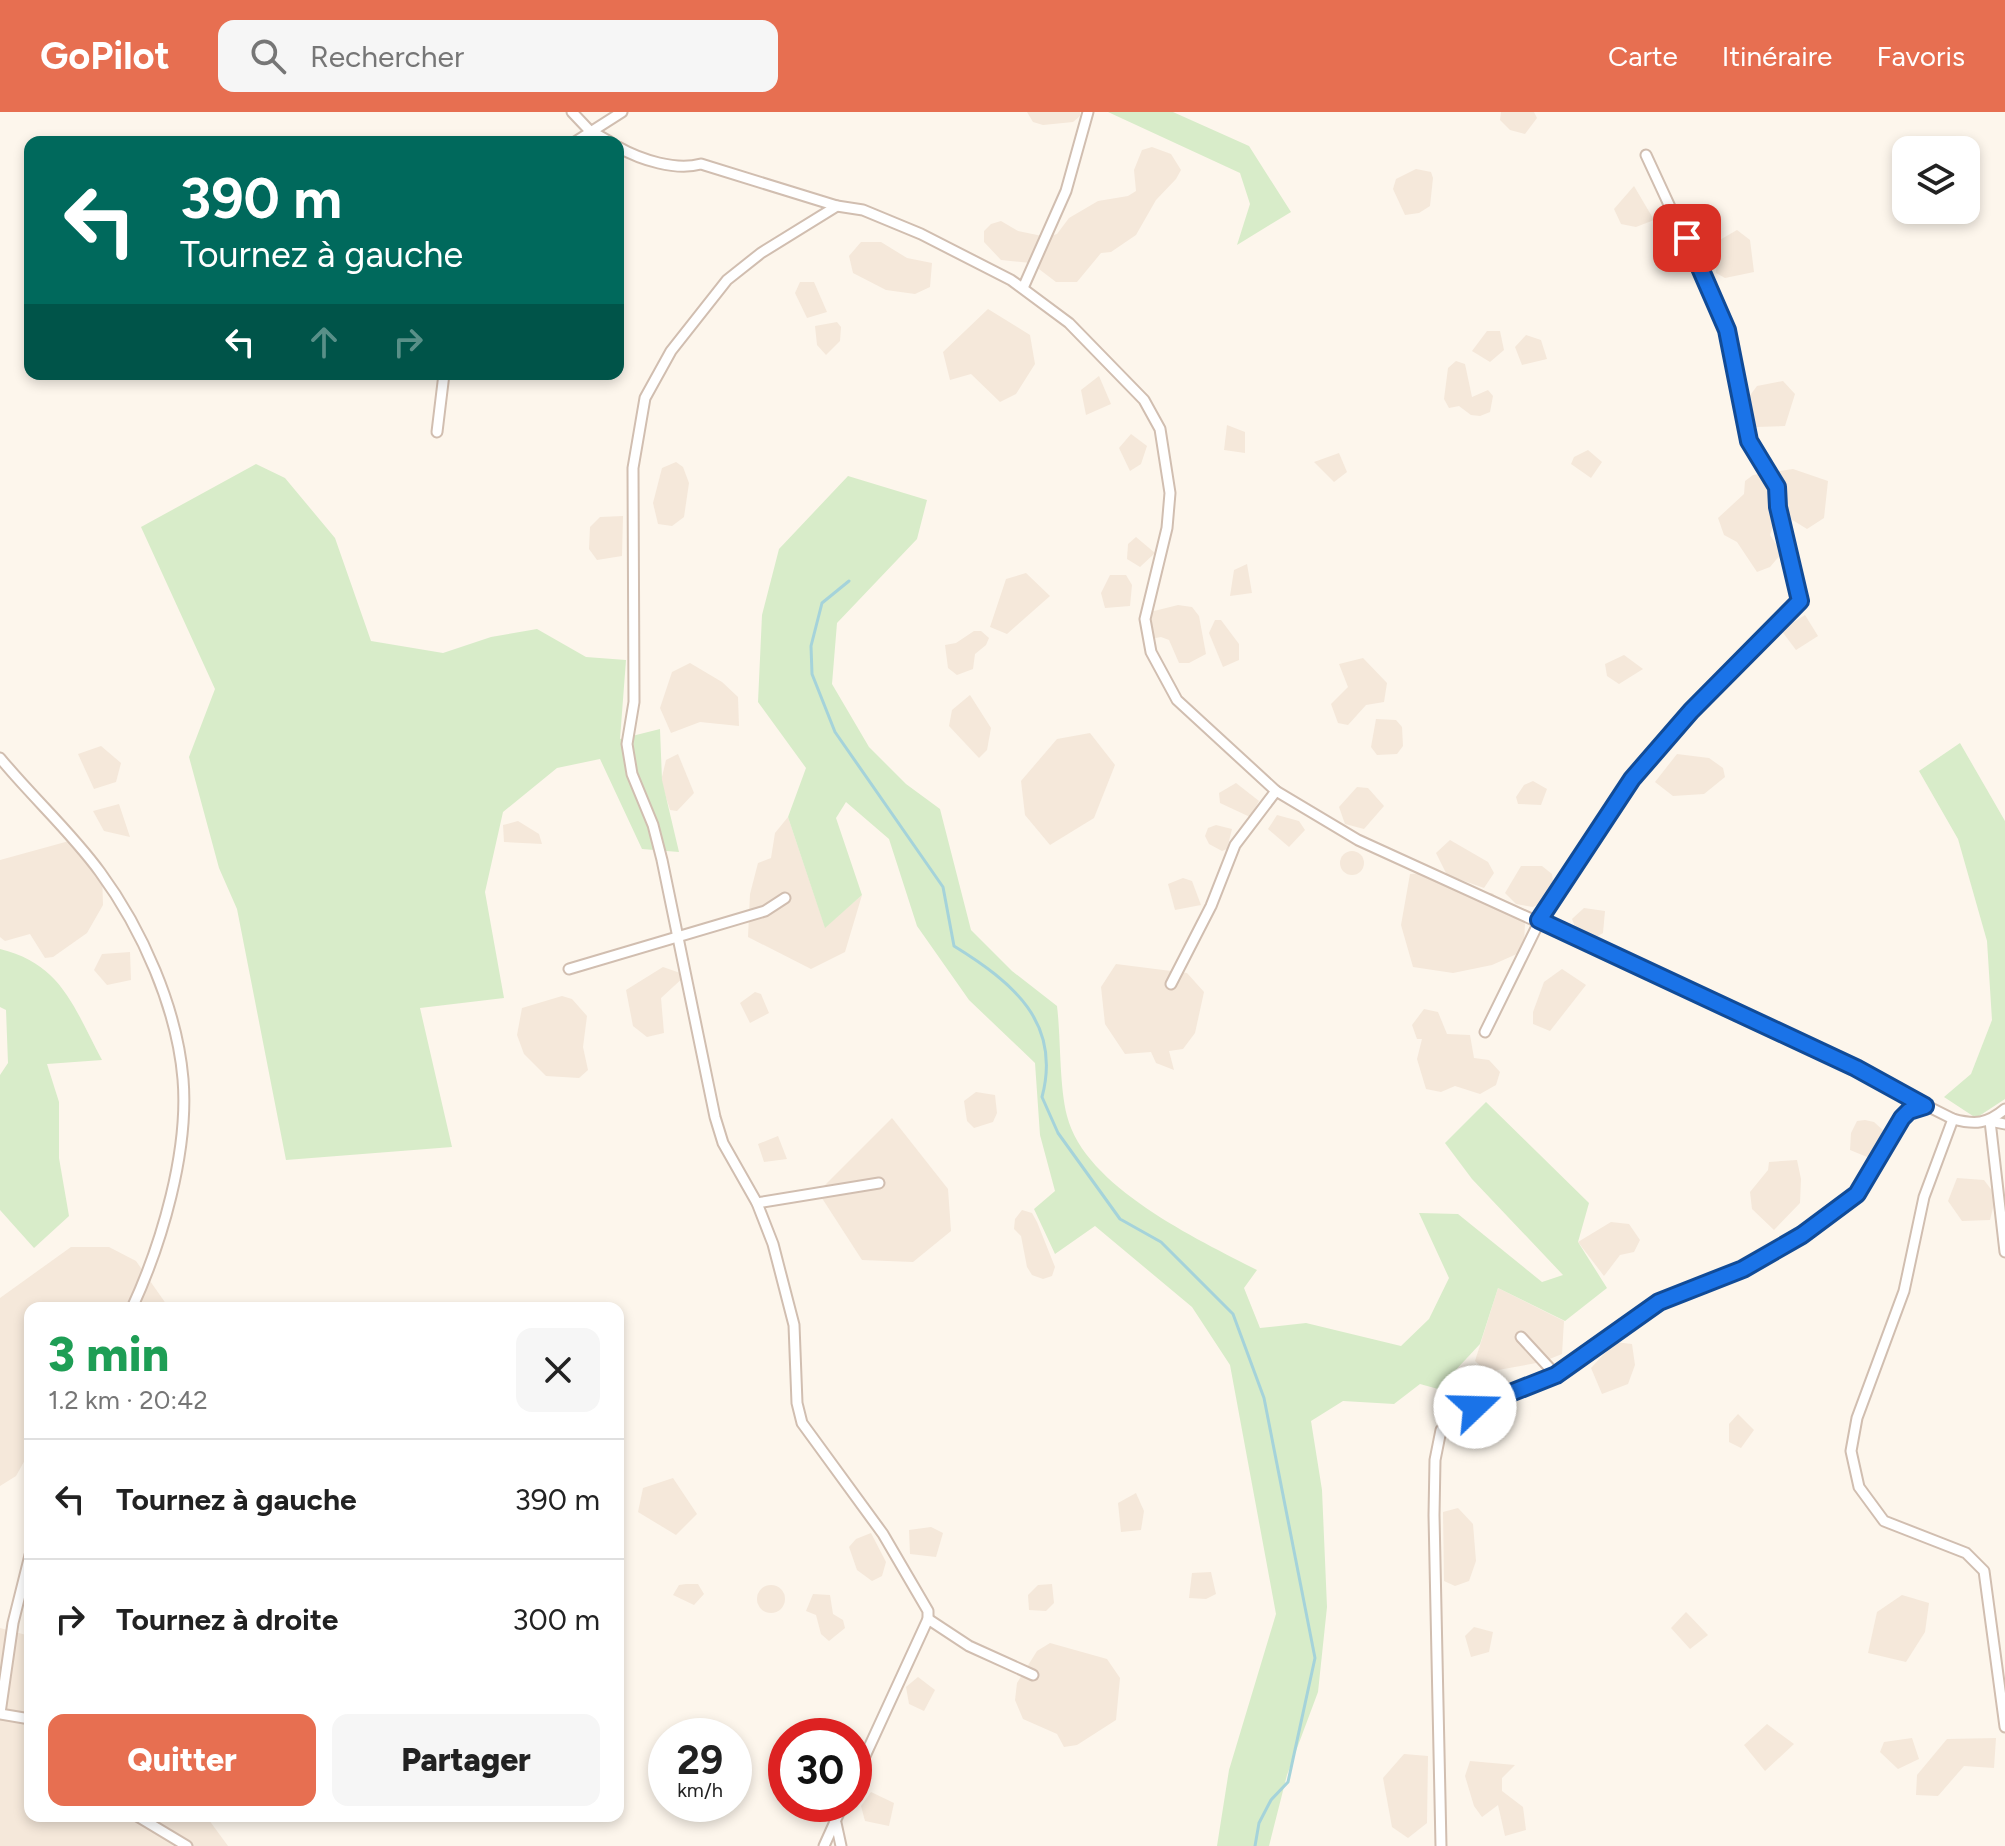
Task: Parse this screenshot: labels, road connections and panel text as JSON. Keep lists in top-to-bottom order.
{
  "page": {
    "header": "GoPilot",
    "search": "Rechercher",
    "nav": ["Carte", "Itinéraire", "Favoris"],
    "turn": ["390 m", "Tournez à gauche"],
    "heading": ["3 min", "1.2 km · 20:42"],
    "list": [
      {
        "name": "Tournez à gauche",
        "value": "390 m"
      },
      {
        "name": "Tournez à droite",
        "value": "300 m"
      }
    ],
    "buttons": ["Quitter", "Partager"],
    "speed": "29 km/h",
    "limit": "30"
  }
}
